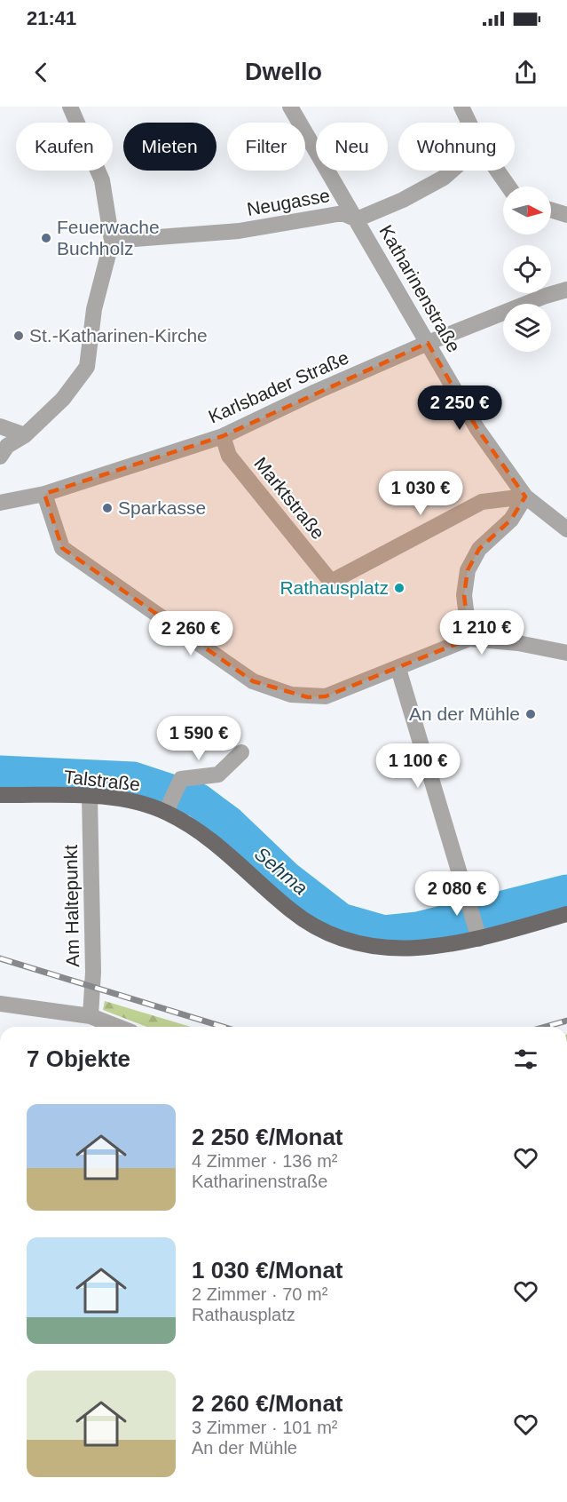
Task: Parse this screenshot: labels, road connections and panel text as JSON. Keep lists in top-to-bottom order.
{
  "streets": {
    "main road": ["Talstraße"],
    "street": [
      "Neugasse",
      "Katharinenstraße",
      "Karlsbader Straße",
      "Marktstraße",
      "Am Haltepunkt"
    ]
  },
  "crossings": [
    ["Neugasse", "Katharinenstraße"],
    ["Katharinenstraße", "Karlsbader Straße"],
    ["Katharinenstraße", "Marktstraße"],
    ["Karlsbader Straße", "Marktstraße"],
    ["Talstraße", "Am Haltepunkt"]
  ],
  "water": ["Sehma"],
  "places": [
    "Feuerwache Buchholz",
    "St.-Katharinen-Kirche",
    "Sparkasse",
    "Rathausplatz",
    "An der Mühle"
  ],
  "north": "right",
  "page": {
    "status": "21:41",
    "header": "Dwello",
    "chip": [
      "Kaufen",
      "Mieten",
      "Filter",
      "Neu",
      "Wohnung"
    ],
    "price": [
      "2 250 €",
      "1 030 €",
      "1 210 €",
      "2 260 €",
      "1 590 €",
      "1 100 €",
      "2 080 €"
    ],
    "heading": "7 Objekte",
    "list": [
      {
        "name": "2 250 €/Monat",
        "note": "4 Zimmer · 136 m² · Katharinenstraße"
      },
      {
        "name": "1 030 €/Monat",
        "note": "2 Zimmer · 70 m² · Rathausplatz"
      },
      {
        "name": "2 260 €/Monat",
        "note": "3 Zimmer · 101 m² · An der Mühle"
      }
    ]
  }
}
